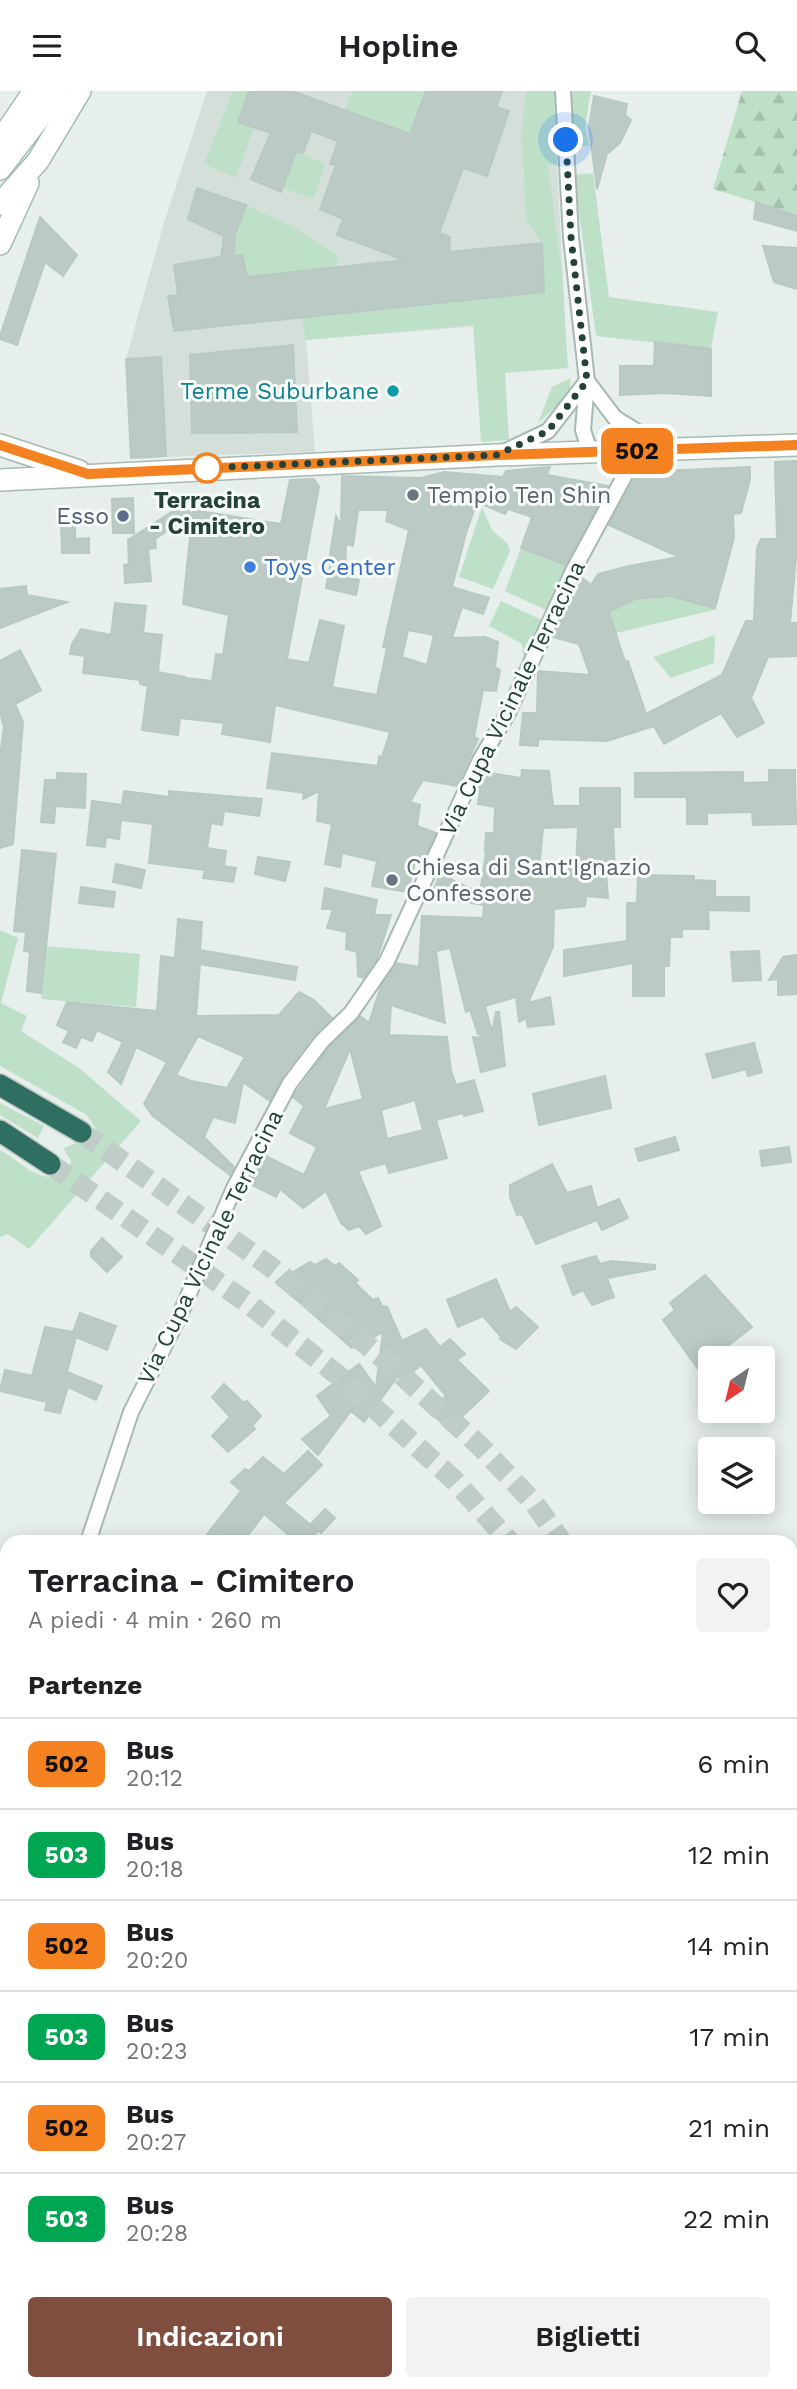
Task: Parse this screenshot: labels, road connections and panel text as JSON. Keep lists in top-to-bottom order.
{
  "streets": {
    "street": ["Via Cupa Vicinale Terracina"]
  },
  "places": [
    "Terme Suburbane",
    "Terracina - Cimitero",
    "Tempio Ten Shin",
    "Esso",
    "Toys Center",
    "Chiesa di Sant'Ignazio Confessore"
  ],
  "lines": ["bus line 502"],
  "north": "bottom left",
  "page": {
    "header": "Hopline",
    "on_map": "502",
    "heading": [
      ["Terracina - Cimitero", "A piedi · 4 min · 260 m"],
      "Partenze"
    ],
    "list": [
      {
        "mark": "502",
        "name": "Bus",
        "note": "20:12",
        "value": "6 min"
      },
      {
        "mark": "503",
        "name": "Bus",
        "note": "20:18",
        "value": "12 min"
      },
      {
        "mark": "502",
        "name": "Bus",
        "note": "20:20",
        "value": "14 min"
      },
      {
        "mark": "503",
        "name": "Bus",
        "note": "20:23",
        "value": "17 min"
      },
      {
        "mark": "502",
        "name": "Bus",
        "note": "20:27",
        "value": "21 min"
      },
      {
        "mark": "503",
        "name": "Bus",
        "note": "20:28",
        "value": "22 min"
      }
    ],
    "buttons": ["Indicazioni", "Biglietti"]
  }
}
